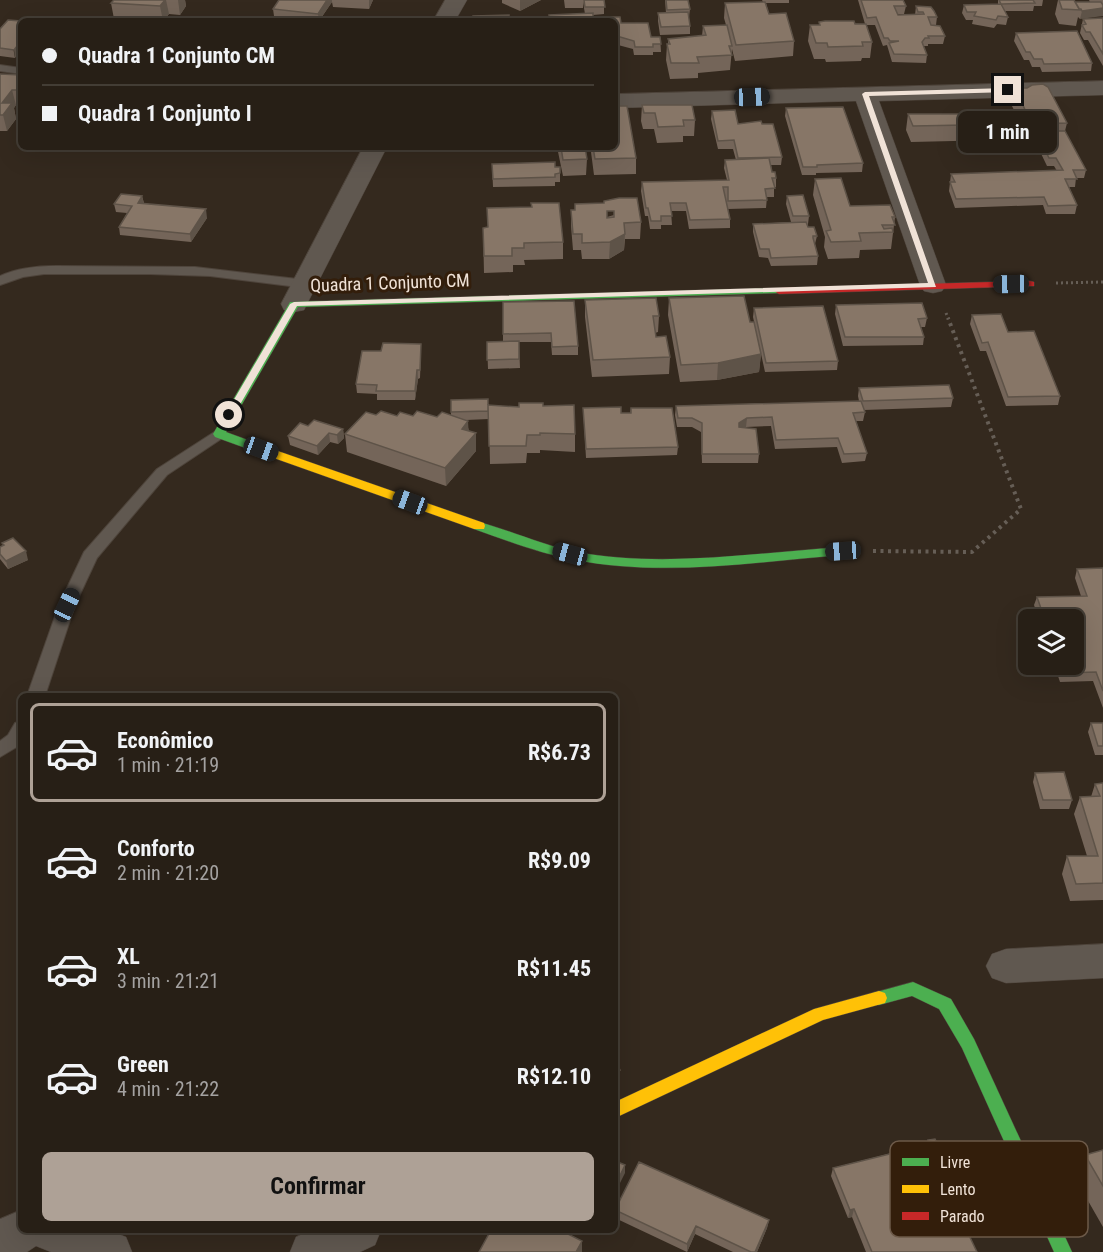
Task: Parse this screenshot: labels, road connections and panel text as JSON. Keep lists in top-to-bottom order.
{
  "streets": {
    "street": ["Quadra 1 Conjunto CM"]
  },
  "legend": ["Livre", "Lento", "Parado"],
  "page": {
    "banner": ["Quadra 1 Conjunto CM", "Quadra 1 Conjunto I"],
    "bubble": "1 min",
    "list": [
      {
        "name": "Econômico",
        "note": "1 min · 21:19",
        "value": "R$6.73"
      },
      {
        "name": "Conforto",
        "note": "2 min · 21:20",
        "value": "R$9.09"
      },
      {
        "name": "XL",
        "note": "3 min · 21:21",
        "value": "R$11.45"
      },
      {
        "name": "Green",
        "note": "4 min · 21:22",
        "value": "R$12.10"
      }
    ],
    "buttons": "Confirmar"
  }
}
